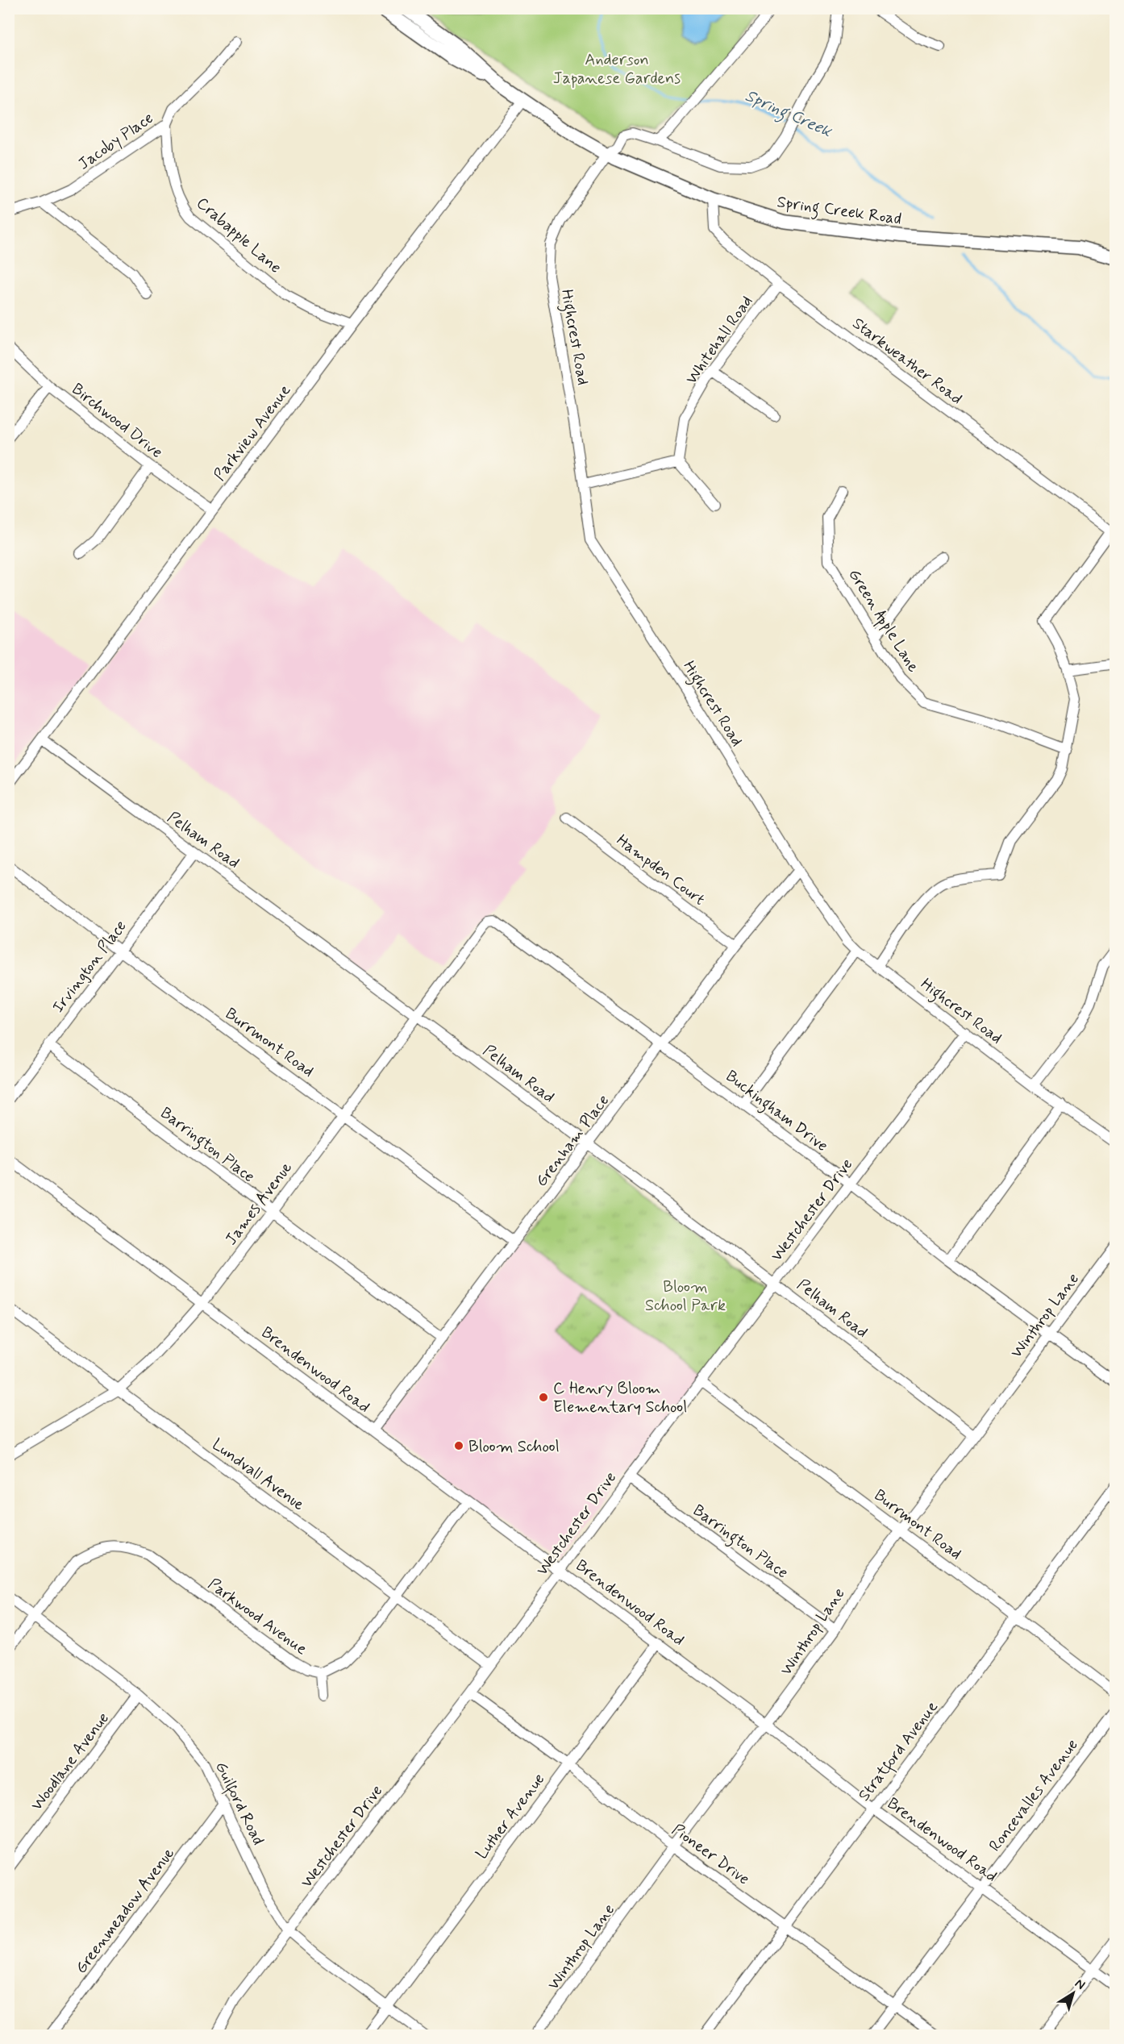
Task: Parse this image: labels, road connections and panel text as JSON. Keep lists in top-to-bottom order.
{
  "streets": {
    "main road": ["Spring Creek Road"],
    "street": [
      "Jacoby Place",
      "Crabapple Lane",
      "Highcrest Road",
      "Whitehall Road",
      "Starkweather Road",
      "Birchwood Drive",
      "Parkview Avenue",
      "Green Apple Lane",
      "Pelham Road",
      "Hampden Court",
      "Irvington Place",
      "Burrmont Road",
      "Buckingham Drive",
      "Grenham Place",
      "Barrington Place",
      "James Avenue",
      "Westchester Drive",
      "Winthrop Lane",
      "Brendenwood Road",
      "Lundvall Avenue",
      "Parkwood Avenue",
      "Stratford Avenue",
      "Woodlane Avenue",
      "Roncevalles Avenue",
      "Guilford Road",
      "Luther Avenue",
      "Pioneer Drive",
      "Greenmeadow Avenue"
    ]
  },
  "crossings": [
    ["Jacoby Place", "Crabapple Lane"],
    ["Spring Creek Road", "Highcrest Road"],
    ["Spring Creek Road", "Starkweather Road"],
    ["Spring Creek Road", "Parkview Avenue"],
    ["Crabapple Lane", "Parkview Avenue"],
    ["Highcrest Road", "Grenham Place"],
    ["Highcrest Road", "Westchester Drive"],
    ["Whitehall Road", "Starkweather Road"],
    ["Birchwood Drive", "Parkview Avenue"],
    ["Parkview Avenue", "Pelham Road"],
    ["Pelham Road", "Irvington Place"],
    ["Pelham Road", "Grenham Place"],
    ["Pelham Road", "James Avenue"],
    ["Pelham Road", "Westchester Drive"],
    ["Pelham Road", "Winthrop Lane"],
    ["Hampden Court", "Grenham Place"],
    ["Irvington Place", "Burrmont Road"],
    ["Irvington Place", "Barrington Place"],
    ["Burrmont Road", "Grenham Place"],
    ["Burrmont Road", "James Avenue"],
    ["Burrmont Road", "Westchester Drive"],
    ["Burrmont Road", "Winthrop Lane"],
    ["Burrmont Road", "Stratford Avenue"],
    ["Buckingham Drive", "Grenham Place"],
    ["Buckingham Drive", "James Avenue"],
    ["Buckingham Drive", "Westchester Drive"],
    ["Buckingham Drive", "Winthrop Lane"],
    ["Grenham Place", "Barrington Place"],
    ["Grenham Place", "Brendenwood Road"],
    ["Barrington Place", "James Avenue"],
    ["Barrington Place", "Westchester Drive"],
    ["Barrington Place", "Winthrop Lane"],
    ["James Avenue", "Brendenwood Road"],
    ["James Avenue", "Lundvall Avenue"],
    ["Westchester Drive", "Brendenwood Road"],
    ["Westchester Drive", "Lundvall Avenue"],
    ["Westchester Drive", "Guilford Road"],
    ["Westchester Drive", "Pioneer Drive"],
    ["Winthrop Lane", "Brendenwood Road"],
    ["Winthrop Lane", "Pioneer Drive"],
    ["Brendenwood Road", "Stratford Avenue"],
    ["Brendenwood Road", "Roncevalles Avenue"],
    ["Brendenwood Road", "Luther Avenue"],
    ["Parkwood Avenue", "Guilford Road"],
    ["Stratford Avenue", "Pioneer Drive"],
    ["Woodlane Avenue", "Guilford Road"],
    ["Roncevalles Avenue", "Pioneer Drive"],
    ["Guilford Road", "Luther Avenue"],
    ["Guilford Road", "Greenmeadow Avenue"],
    ["Luther Avenue", "Pioneer Drive"]
  ],
  "water": ["Spring Creek"],
  "parks": ["Anderson Japanese Gardens", "Bloom School Park"],
  "places": ["C Henry Bloom Elementary School", "Bloom School"],
  "north": "top right"
}
